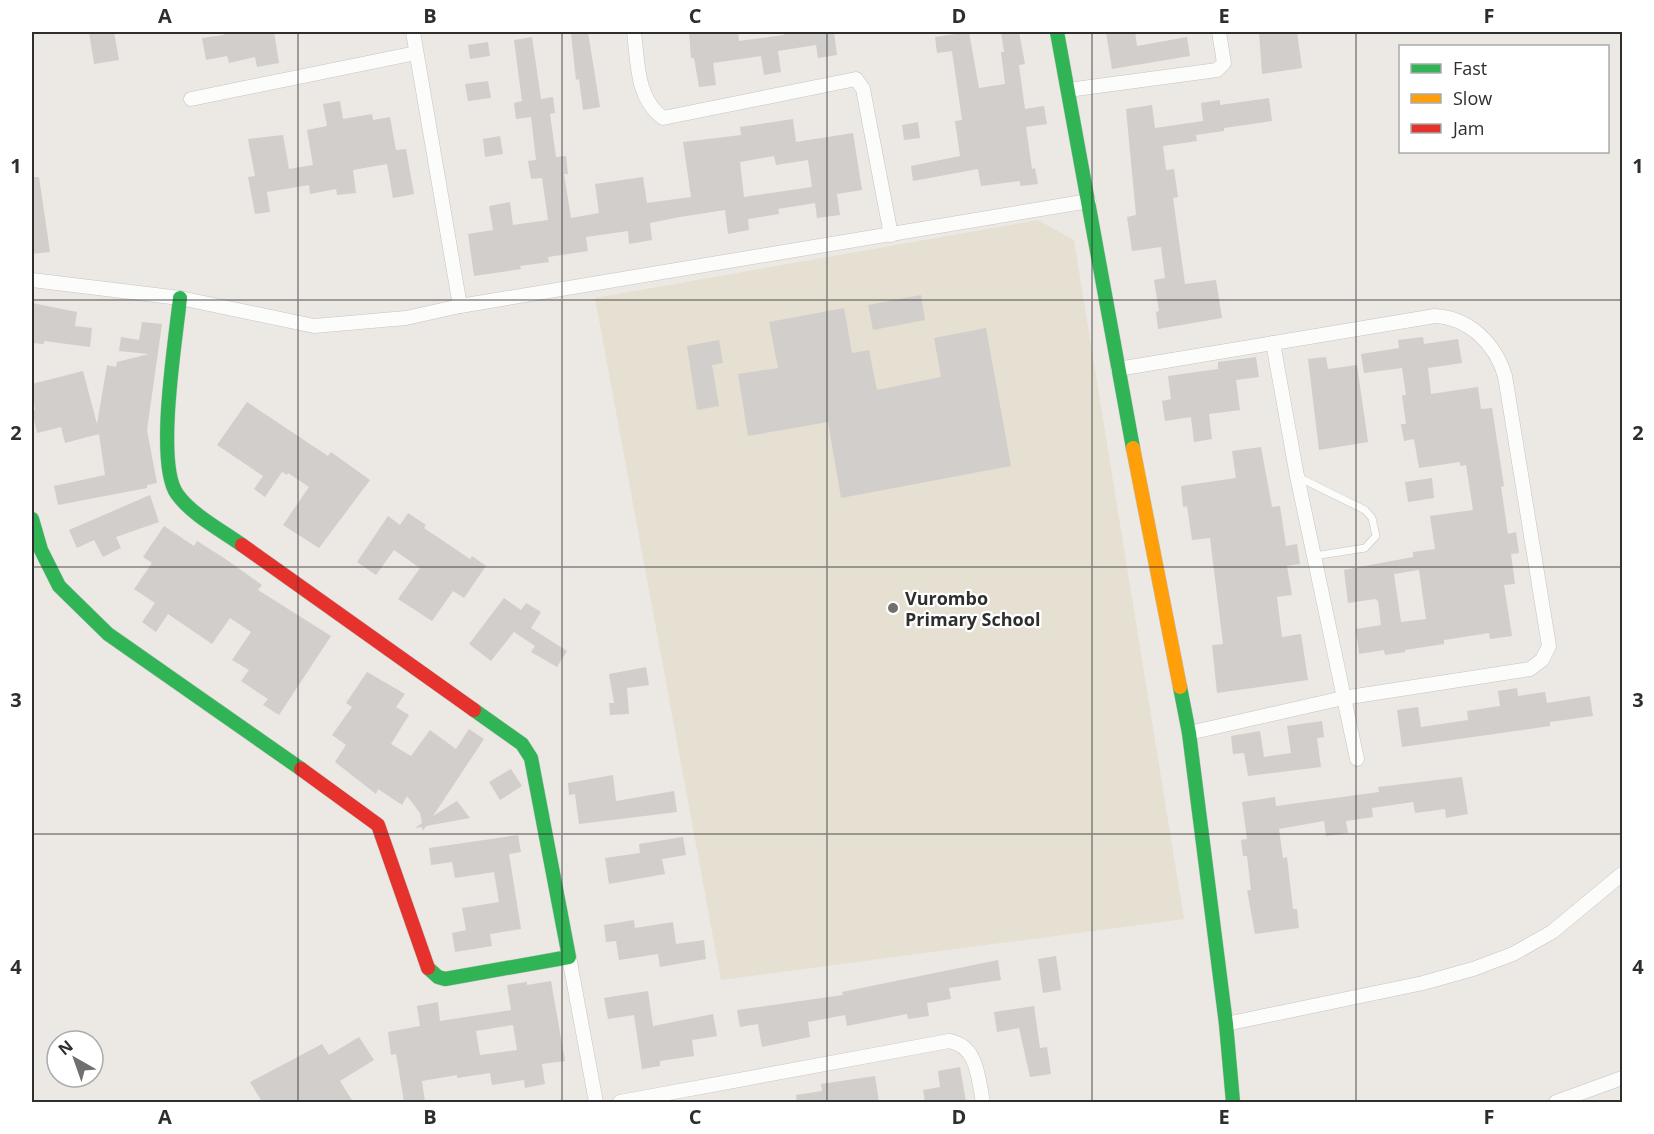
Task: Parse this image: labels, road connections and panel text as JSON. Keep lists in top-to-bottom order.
{
  "places": ["Vurombo Primary School"],
  "legend": ["Fast", "Slow", "Jam"],
  "north": "top left",
  "grid": {
    "columns": [
      "A",
      "B",
      "C",
      "D",
      "E",
      "F"
    ],
    "rows": [
      "1",
      "2",
      "3",
      "4"
    ]
  }
}
